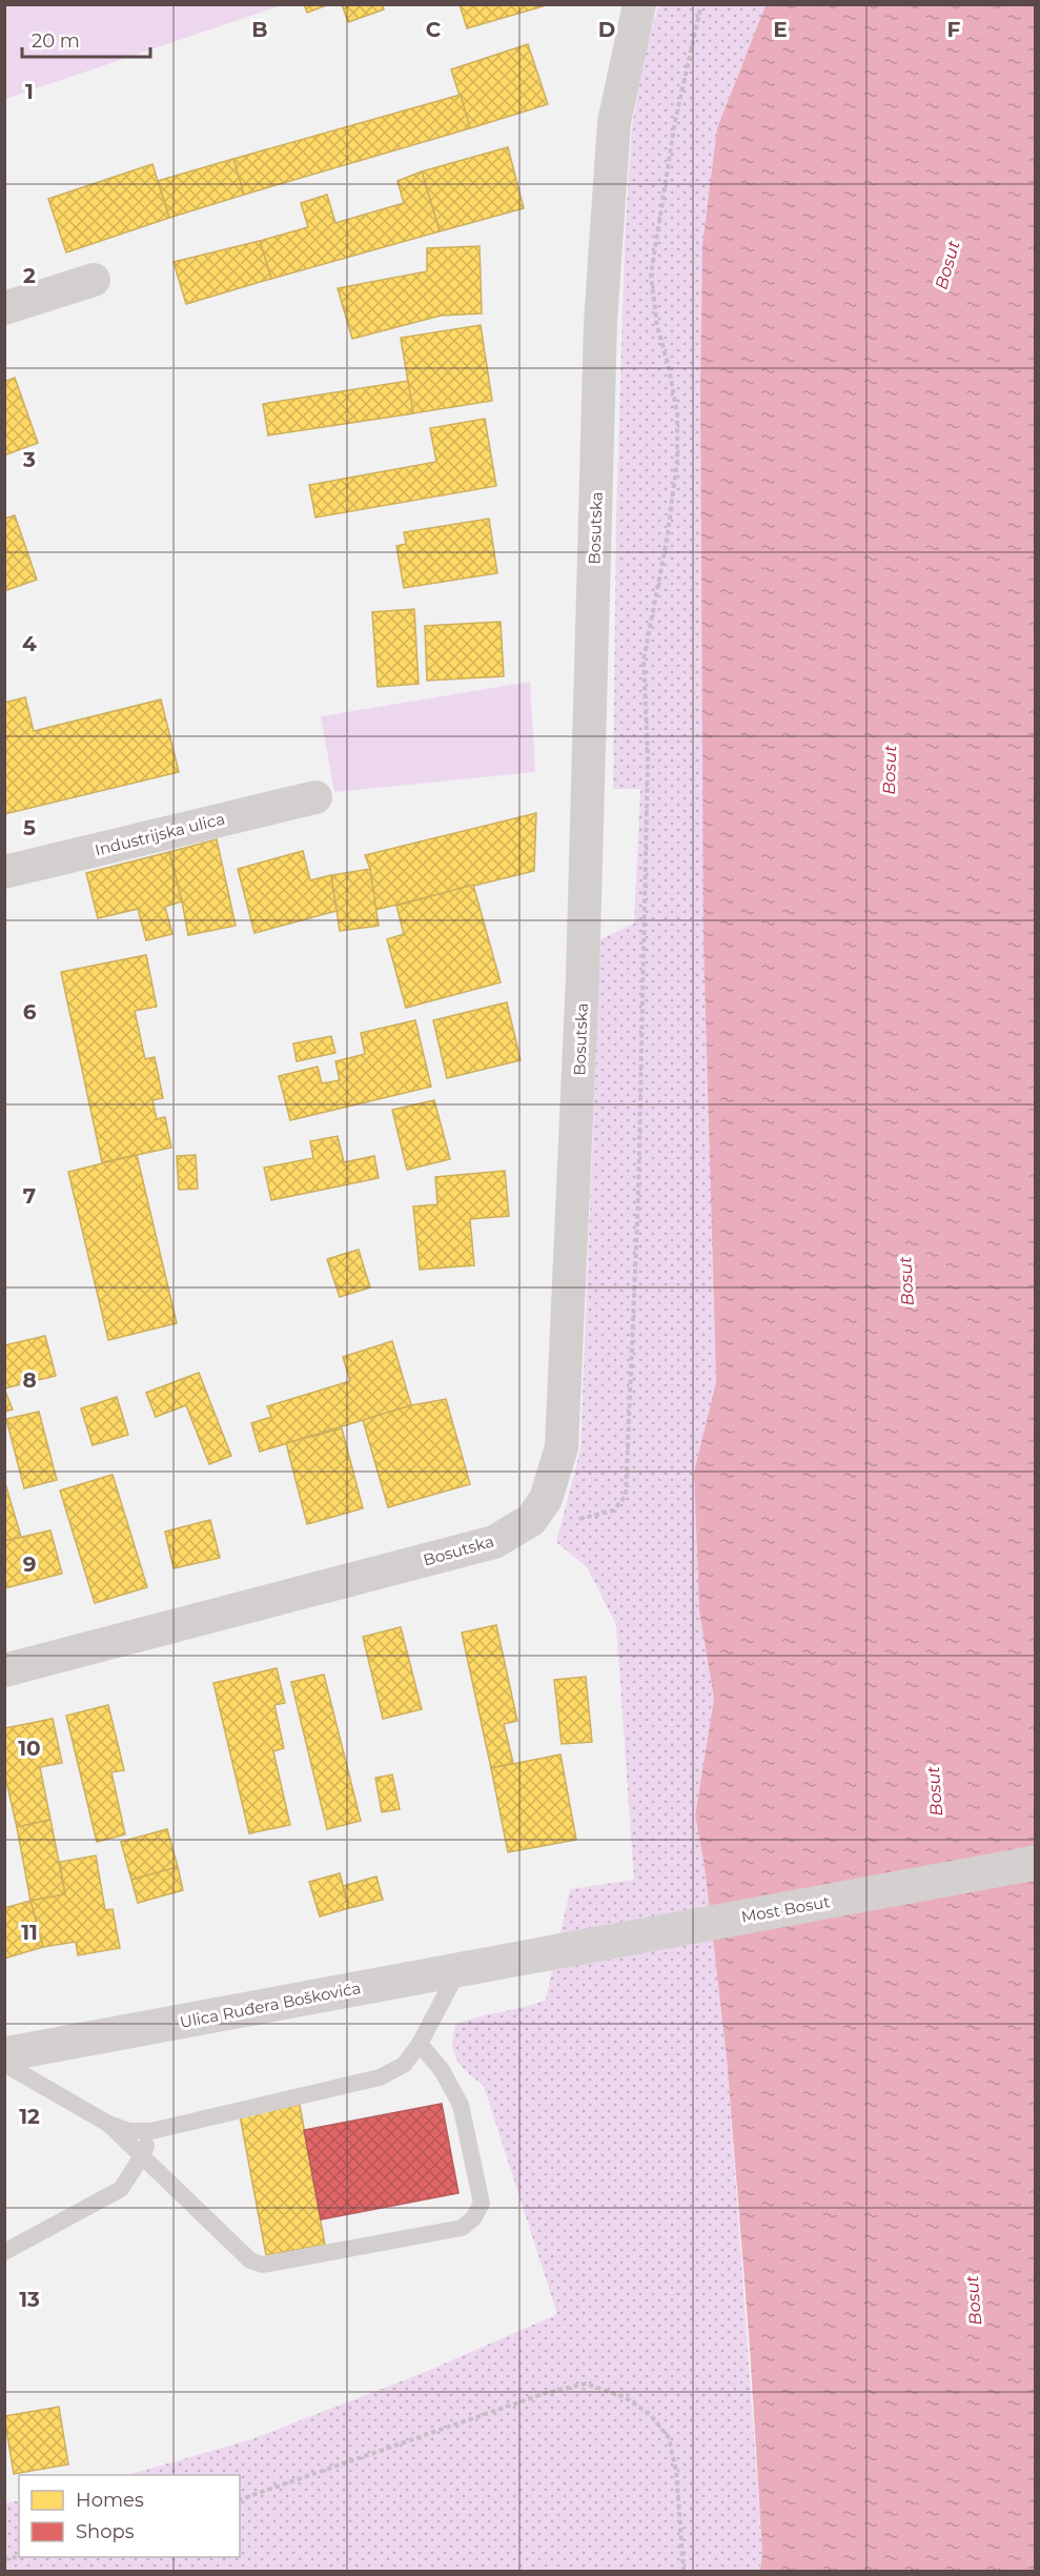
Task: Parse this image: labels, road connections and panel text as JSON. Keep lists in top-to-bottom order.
{
  "streets": {
    "main road": ["Most Bosut", "Ulica Ruđera Boškovića"],
    "street": ["Bosutska", "Industrijska ulica"]
  },
  "crossings": [
    ["Most Bosut", "Ulica Ruđera Boškovića"]
  ],
  "water": ["Bosut"],
  "legend": ["Homes", "Shops"],
  "scale_bar": "20 m",
  "grid": {
    "columns": [
      "B",
      "C",
      "D",
      "E",
      "F"
    ],
    "rows": [
      "1",
      "2",
      "3",
      "4",
      "5",
      "6",
      "7",
      "8",
      "9",
      "10",
      "11",
      "12",
      "13"
    ]
  }
}
